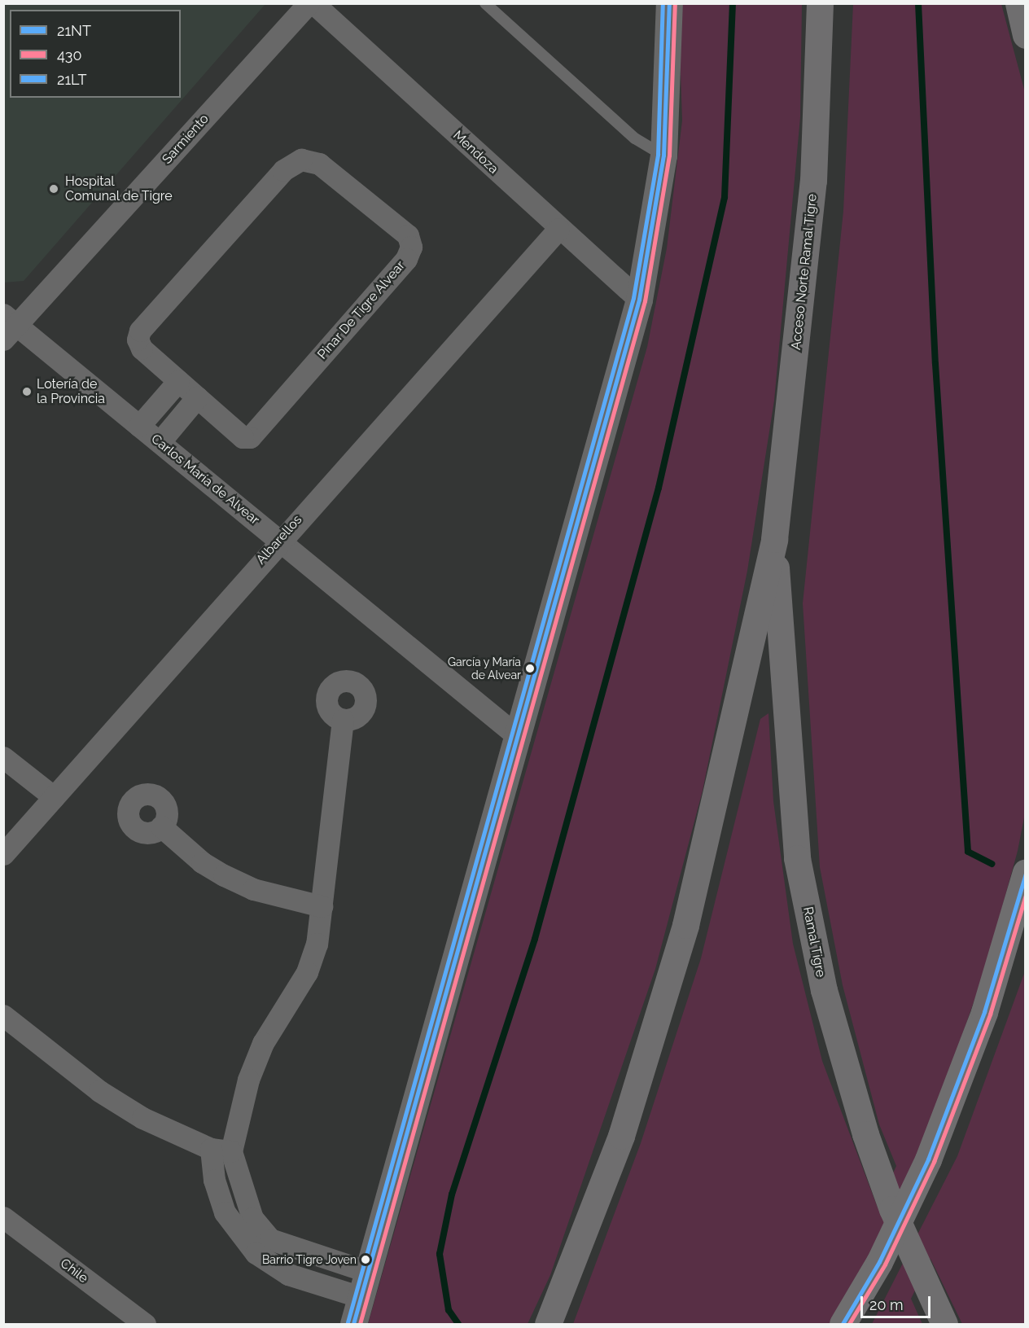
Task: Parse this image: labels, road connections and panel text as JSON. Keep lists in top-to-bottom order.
{
  "streets": {
    "highway": ["Acceso Norte Ramal Tigre", "Ramal Tigre"],
    "street": [
      "Sarmiento",
      "Mendoza",
      "Pinar De Tigre Alvear",
      "Carlos María de Alvear",
      "Albarellos",
      "Chile"
    ]
  },
  "crossings": [
    ["Sarmiento", "Carlos María de Alvear"],
    ["Mendoza", "Albarellos"],
    ["Acceso Norte Ramal Tigre", "Ramal Tigre"],
    ["Carlos María de Alvear", "Albarellos"]
  ],
  "places": [
    "Hospital Comunal de Tigre",
    "Lotería de la Provincia",
    "García y María de Alvear",
    "Barrio Tigre Joven"
  ],
  "lines": ["transit line 21NT", "transit line 430", "transit line 21LT"],
  "legend": ["21NT", "430", "21LT"],
  "scale_bar": "20 m"
}
